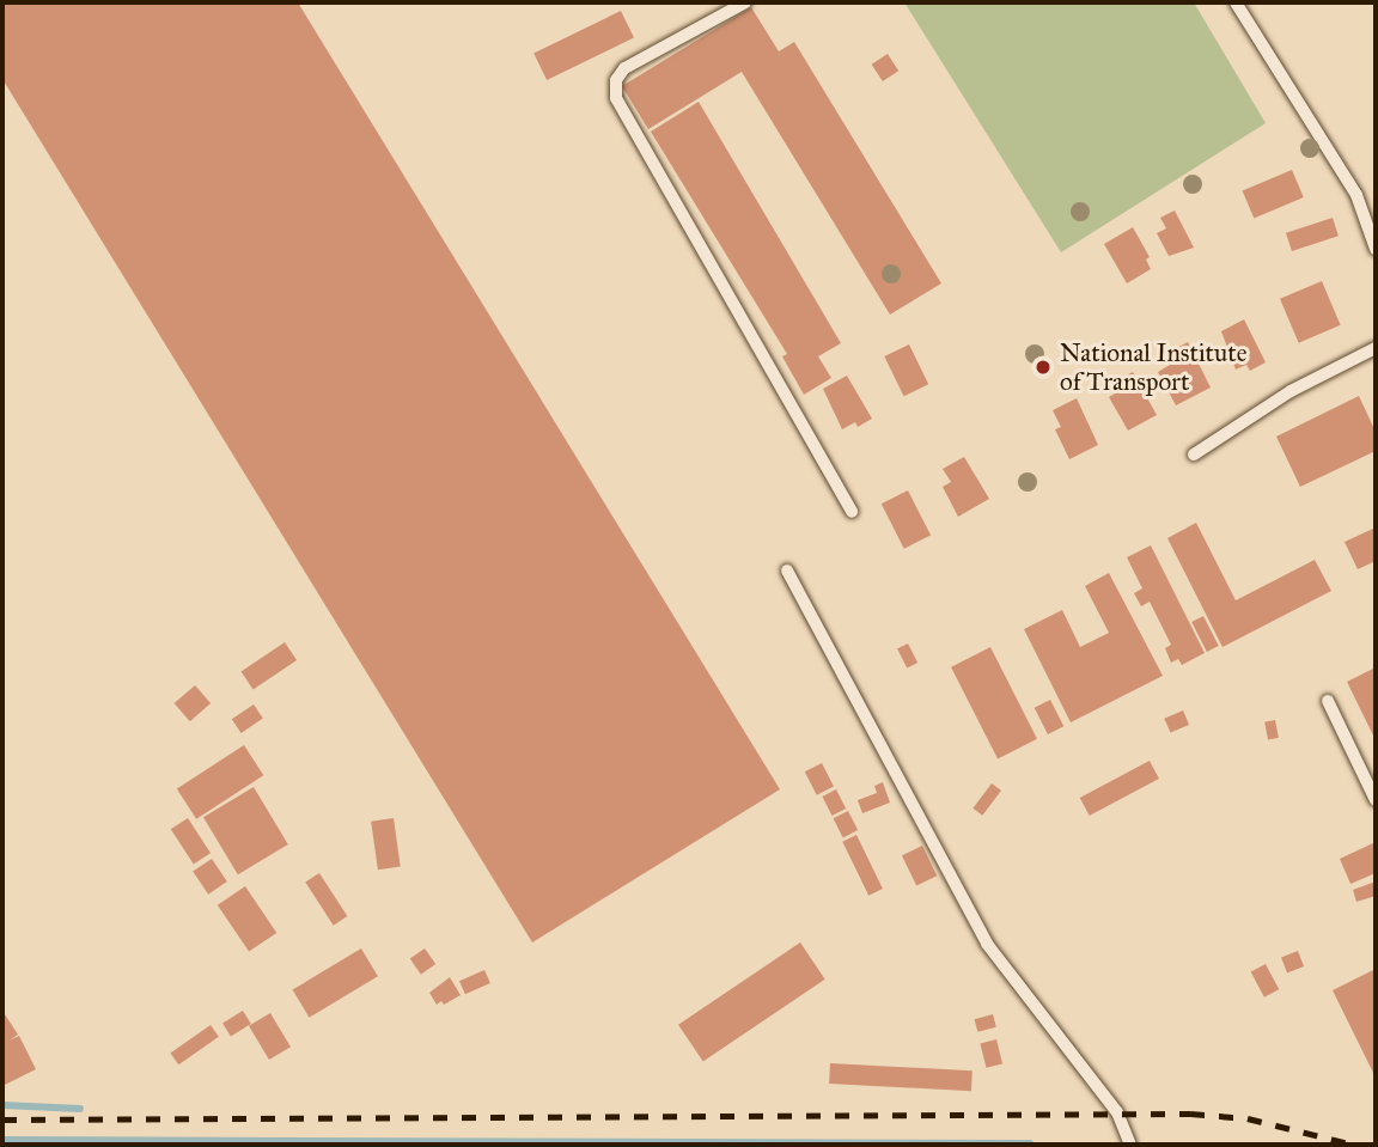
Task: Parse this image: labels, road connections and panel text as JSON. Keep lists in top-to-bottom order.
{
  "places": ["National Institute of Transport"]
}
